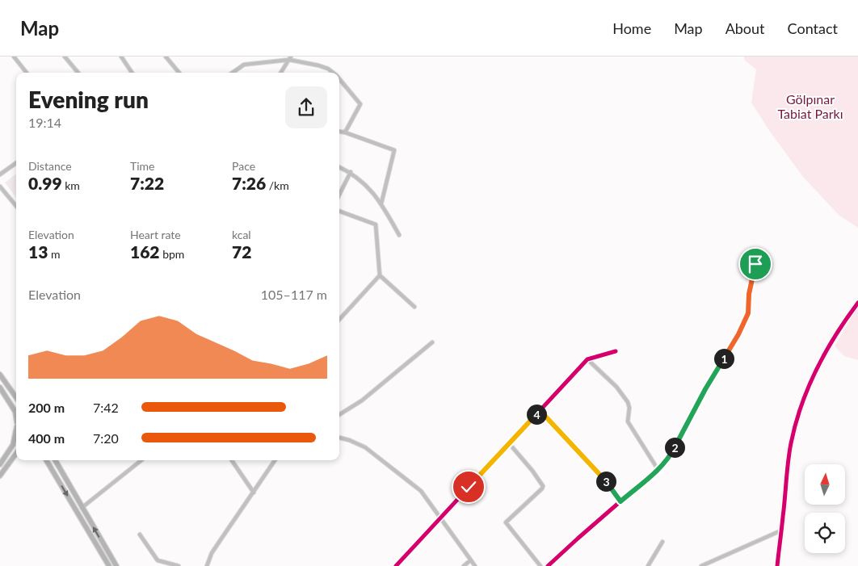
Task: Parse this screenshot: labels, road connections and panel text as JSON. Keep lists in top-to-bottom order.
{
  "parks": ["Gölpınar Tabiat Parkı"],
  "north": "top",
  "page": {
    "header": "Map",
    "nav": [
      "Home",
      "Map",
      "About",
      "Contact"
    ],
    "heading": ["Evening run", "19:14"],
    "stats": [
      ["Distance", "0.99 km"],
      ["Time", "7:22"],
      ["Pace", "7:26 /km"],
      ["Elevation", "13 m"],
      ["Heart rate", "162 bpm"],
      ["kcal", "72"]
    ],
    "chart": ["Elevation", "105–117 m"],
    "pins": [
      "1",
      "4",
      "2",
      "3"
    ],
    "list": [
      {
        "name": "200 m",
        "note": "7:42"
      },
      {
        "name": "400 m",
        "note": "7:20"
      }
    ]
  }
}
